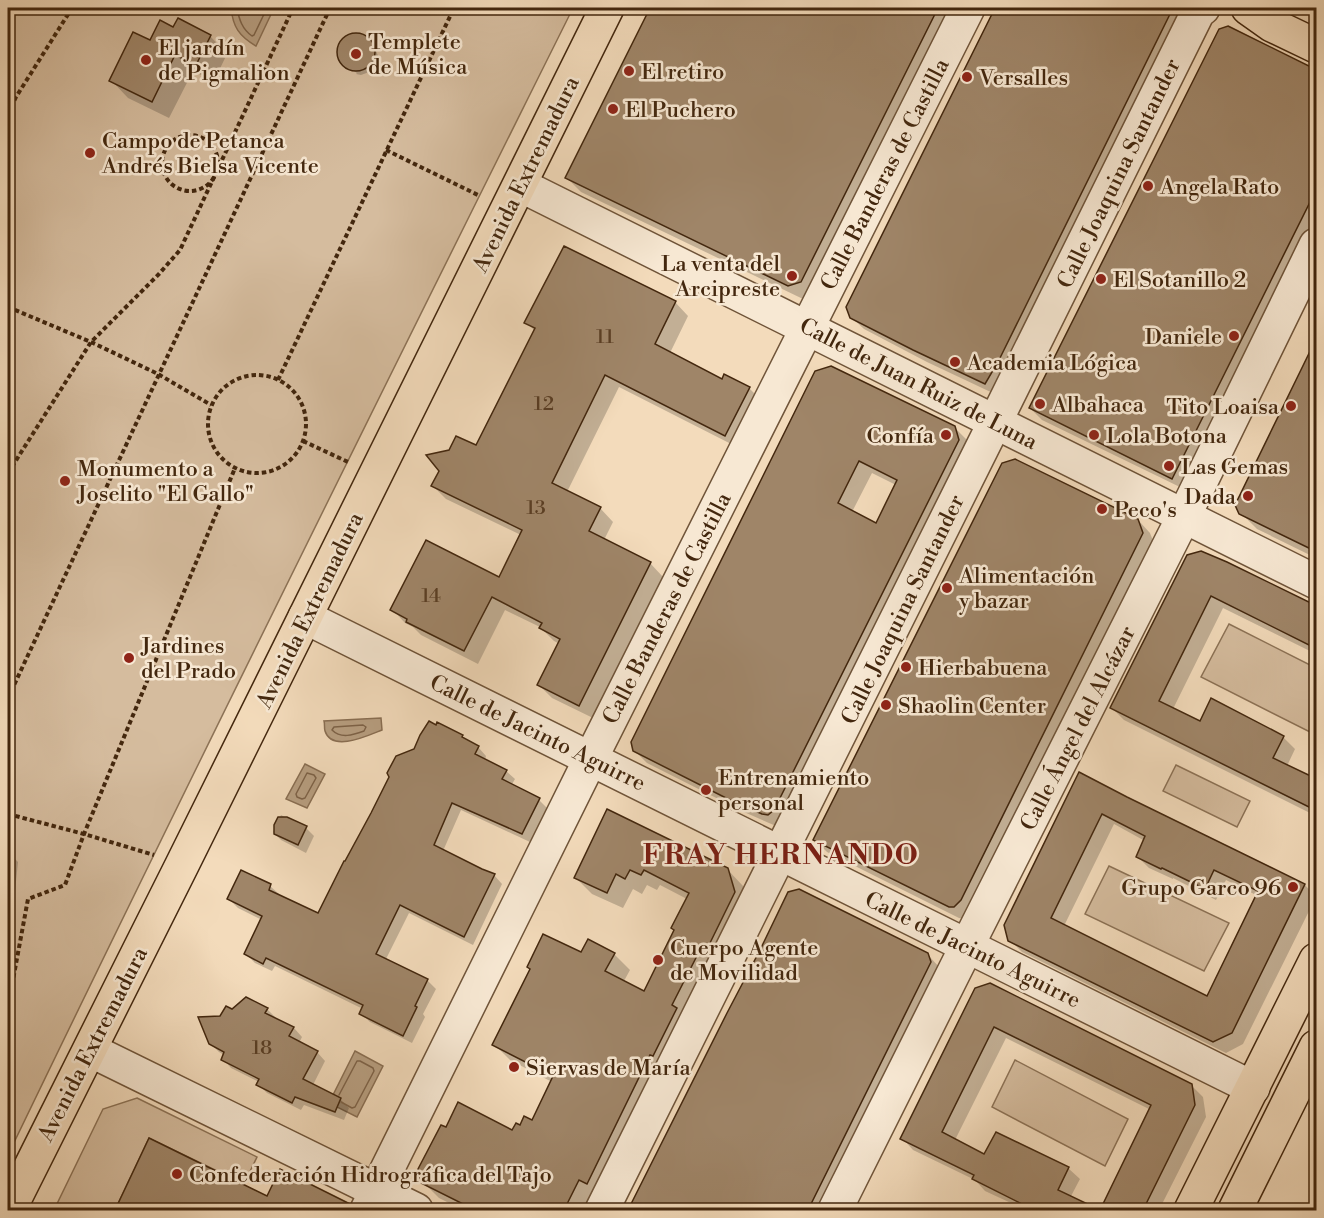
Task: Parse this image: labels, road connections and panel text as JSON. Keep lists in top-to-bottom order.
{
  "streets": {
    "main road": ["Avenida Extremadura"],
    "street": [
      "Calle Joaquina Santander",
      "Calle Banderas de Castilla",
      "Calle de Juan Ruiz de Luna",
      "Calle Ángel del Alcázar",
      "Calle de Jacinto Aguirre"
    ]
  },
  "crossings": [
    ["Calle Joaquina Santander", "Calle de Juan Ruiz de Luna"],
    ["Calle Joaquina Santander", "Calle de Jacinto Aguirre"],
    ["Avenida Extremadura", "Calle de Juan Ruiz de Luna"],
    ["Avenida Extremadura", "Calle de Jacinto Aguirre"],
    ["Calle Banderas de Castilla", "Calle de Juan Ruiz de Luna"],
    ["Calle Banderas de Castilla", "Calle de Jacinto Aguirre"],
    ["Calle de Juan Ruiz de Luna", "Calle Ángel del Alcázar"],
    ["Calle Ángel del Alcázar", "Calle de Jacinto Aguirre"]
  ],
  "districts": ["FRAY HERNANDO"],
  "places": [
    "Templete de Música",
    "El jardín de Pigmalion",
    "El retiro",
    "Versalles",
    "El Puchero",
    "Campo de Petanca Andrés Bielsa Vicente",
    "Angela Rato",
    "La venta del Arcipreste",
    "El Sotanillo 2",
    "Daniele",
    "Academia Lógica",
    "Albahaca",
    "Tito Loaisa",
    "Confía",
    "Lola Botona",
    "Las Gemas",
    "Monumento a Joselito \"El Gallo\"",
    "Dada",
    "Peco's",
    "Alimentación y bazar",
    "Jardines del Prado",
    "Hierbabuena",
    "Shaolin Center",
    "Entrenamiento personal",
    "Grupo Garco 96",
    "Cuerpo Agente de Movilidad",
    "Siervas de María",
    "Confederación Hidrográfica del Tajo"
  ],
  "house_numbers": [
    "11",
    "12",
    "13",
    "14",
    "18"
  ]
}
